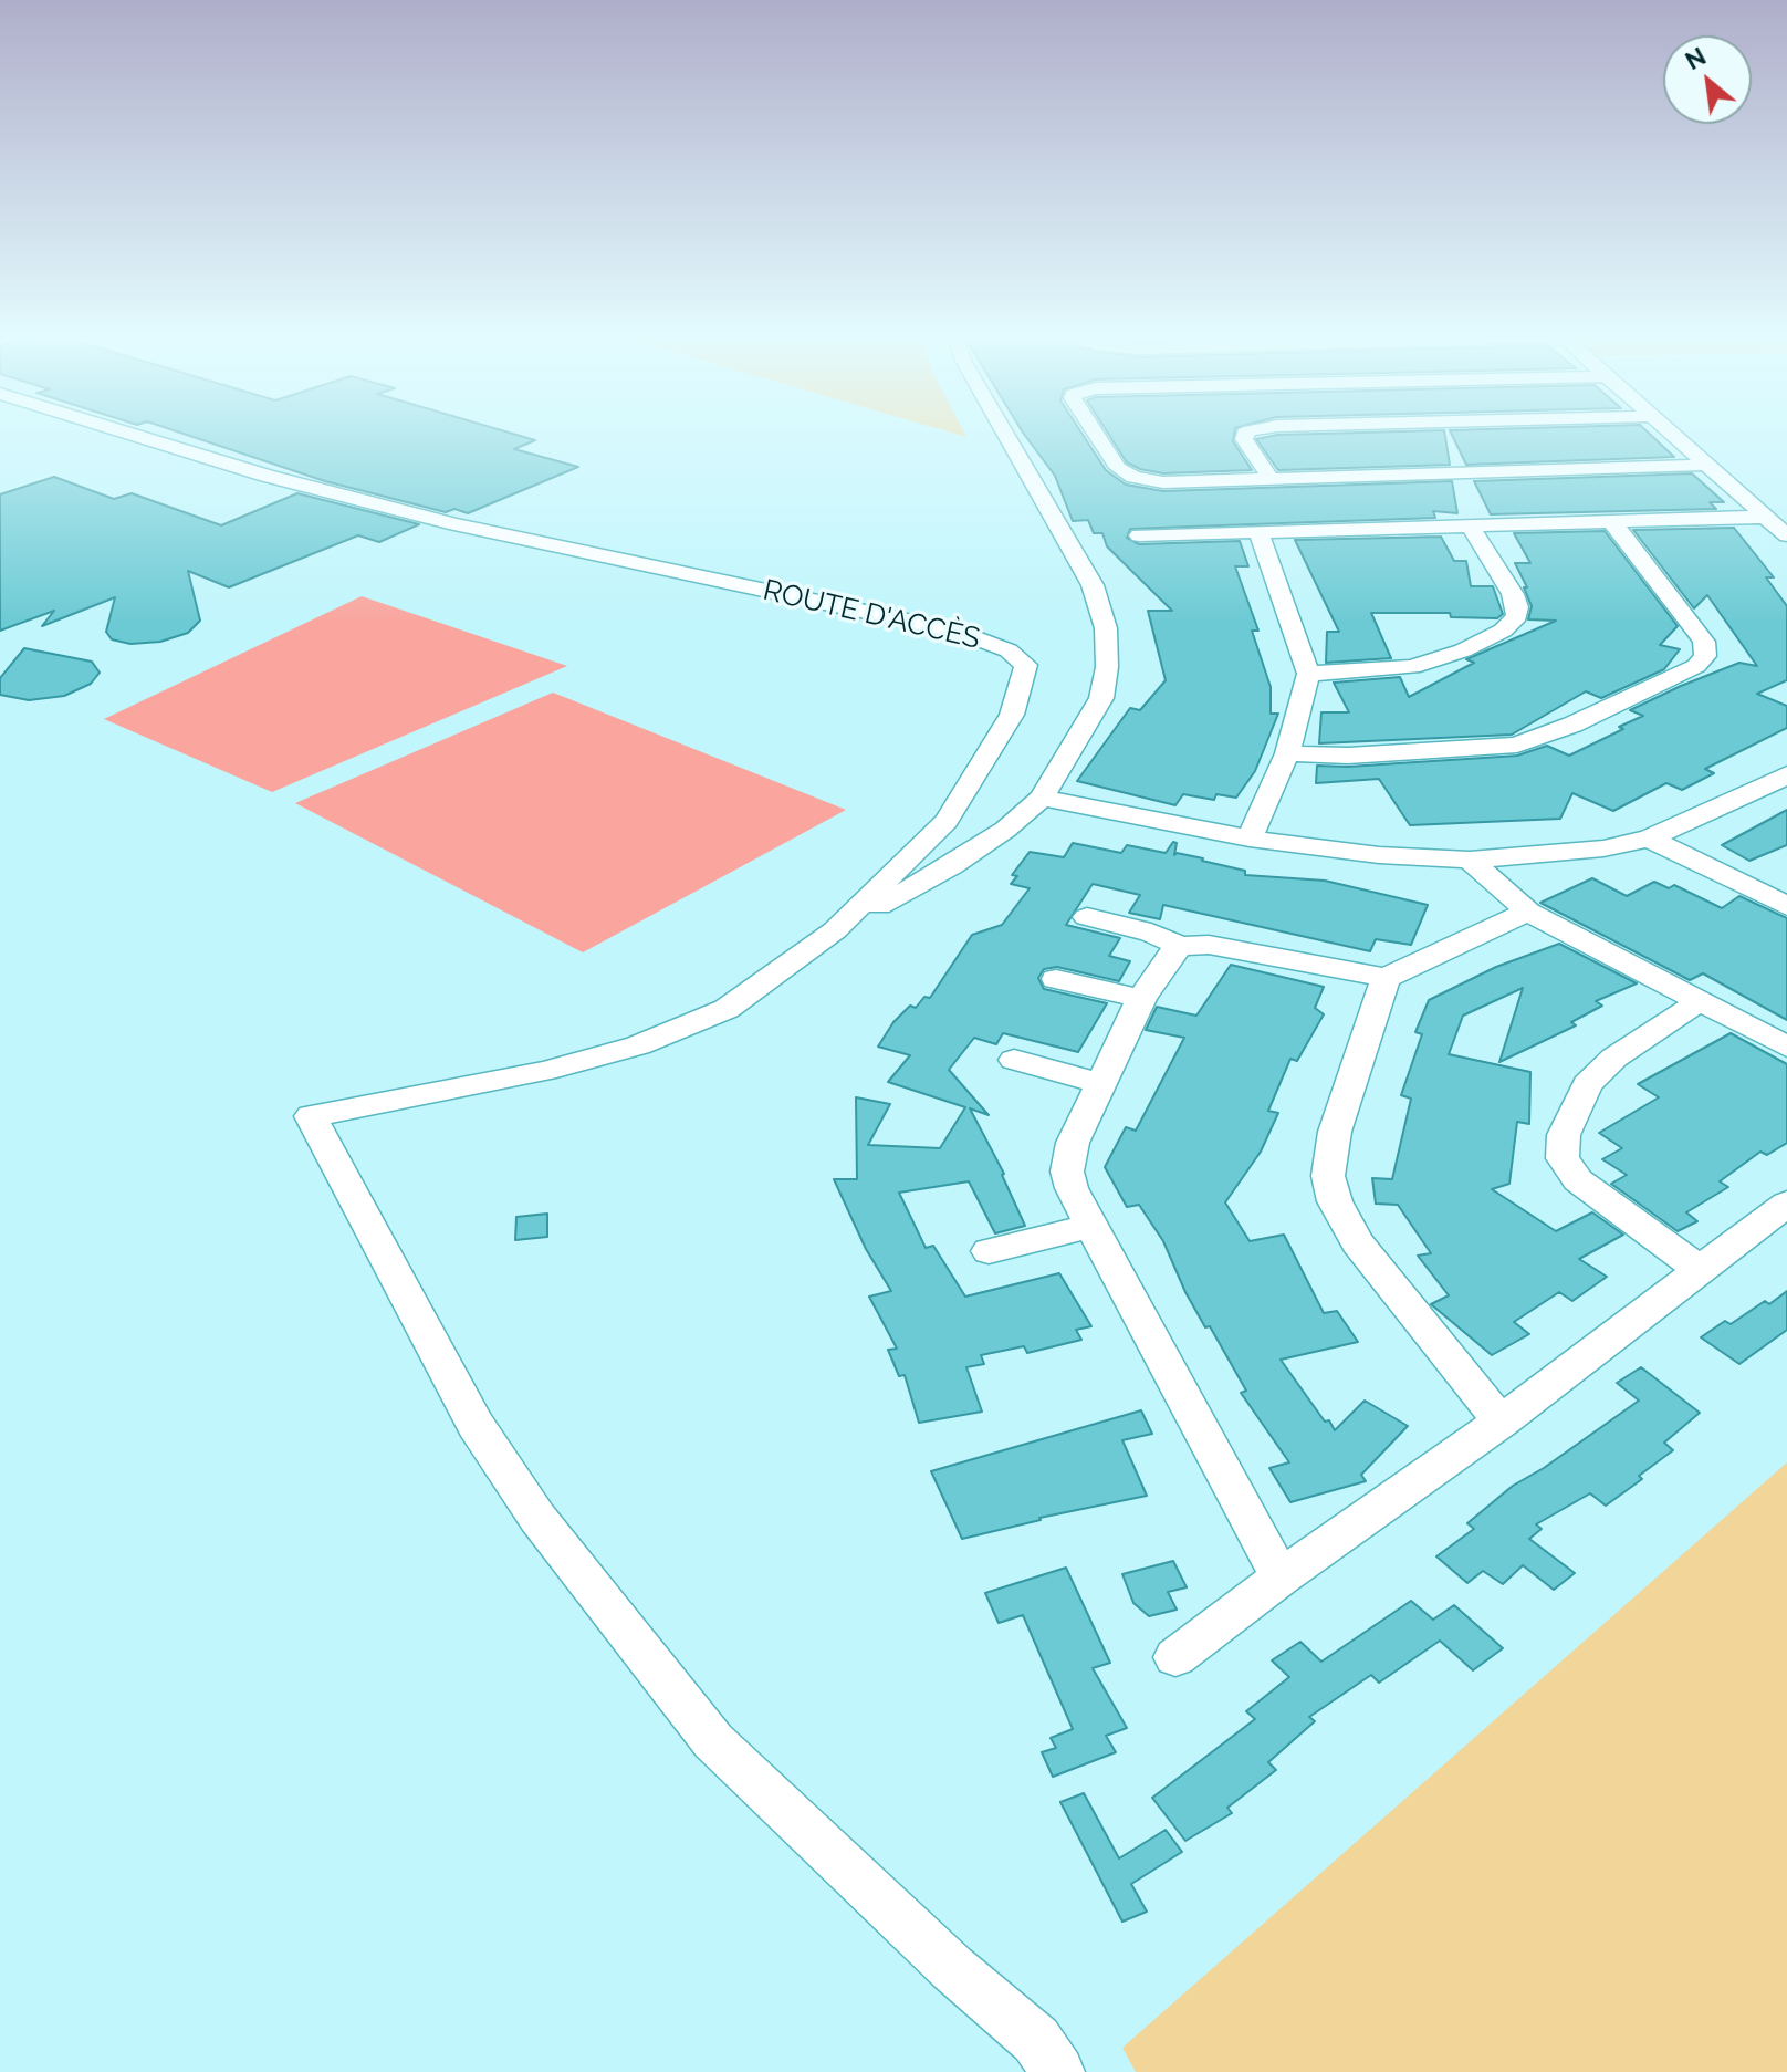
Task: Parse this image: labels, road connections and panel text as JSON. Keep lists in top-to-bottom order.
{
  "streets": {
    "street": ["ROUTE D'ACCÈS"]
  },
  "north": "top left"
}
